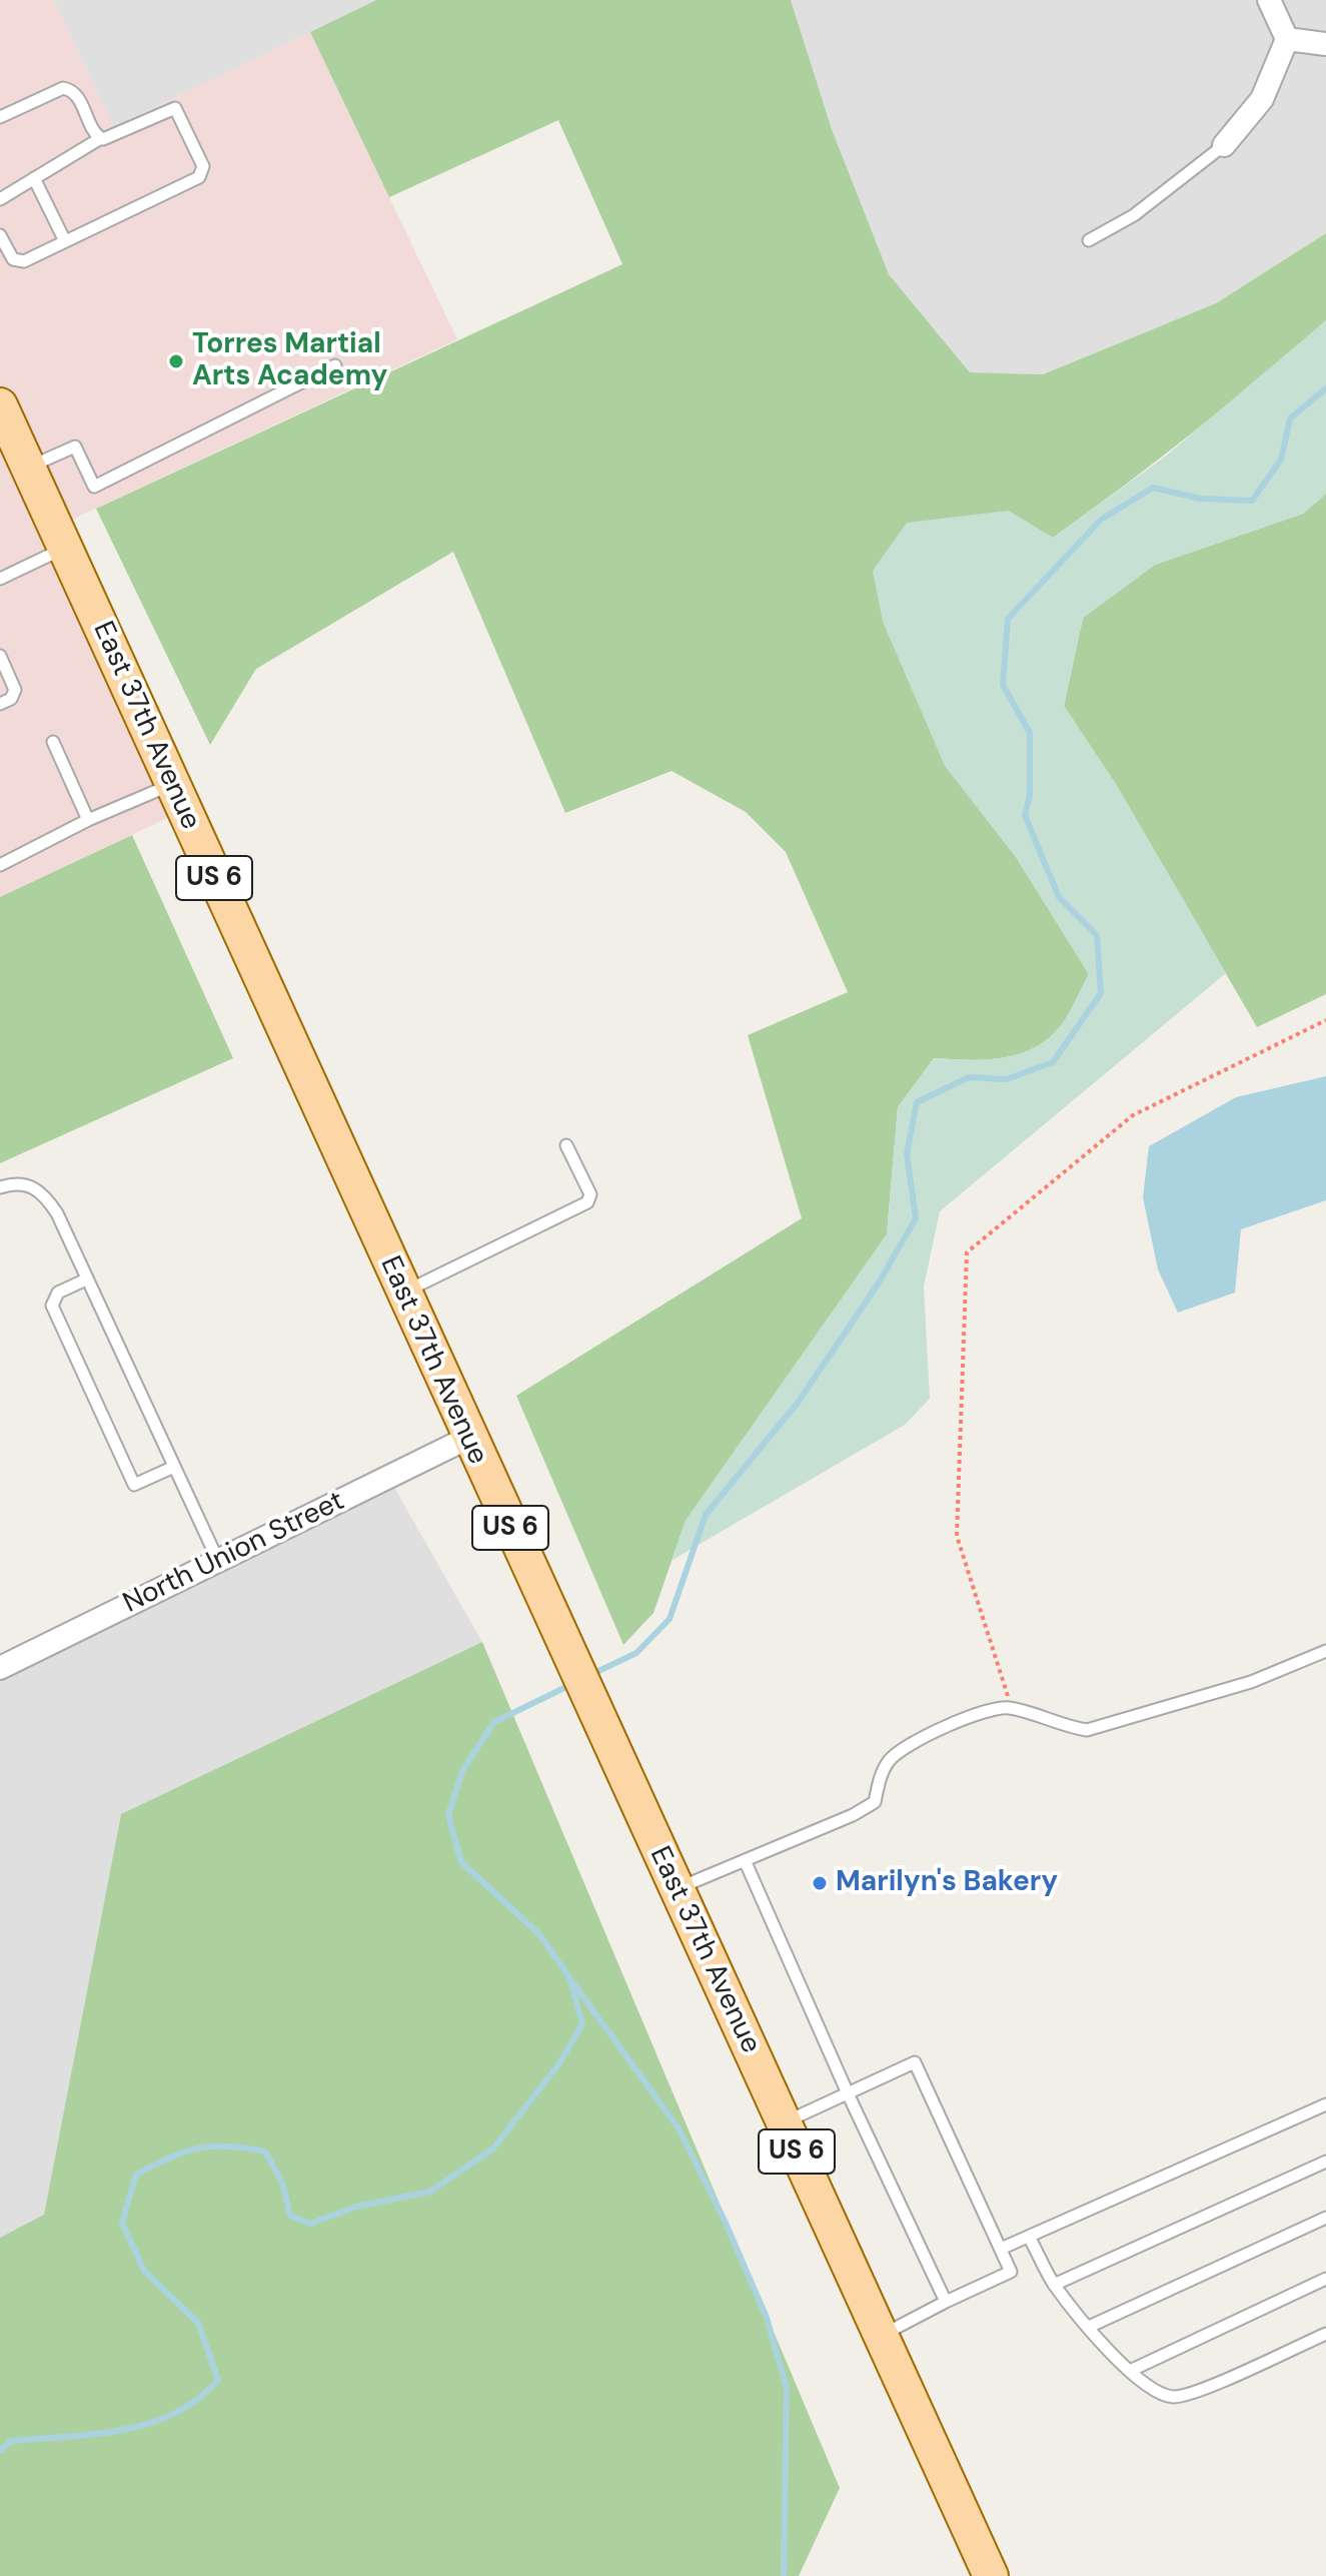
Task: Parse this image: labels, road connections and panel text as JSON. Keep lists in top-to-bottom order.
{
  "streets": {
    "main road": ["East 37th Avenue", "US 6"],
    "street": ["North Union Street"]
  },
  "crossings": [
    ["East 37th Avenue", "North Union Street"]
  ],
  "places": ["Torres Martial Arts Academy", "Marilyn's Bakery"]
}
